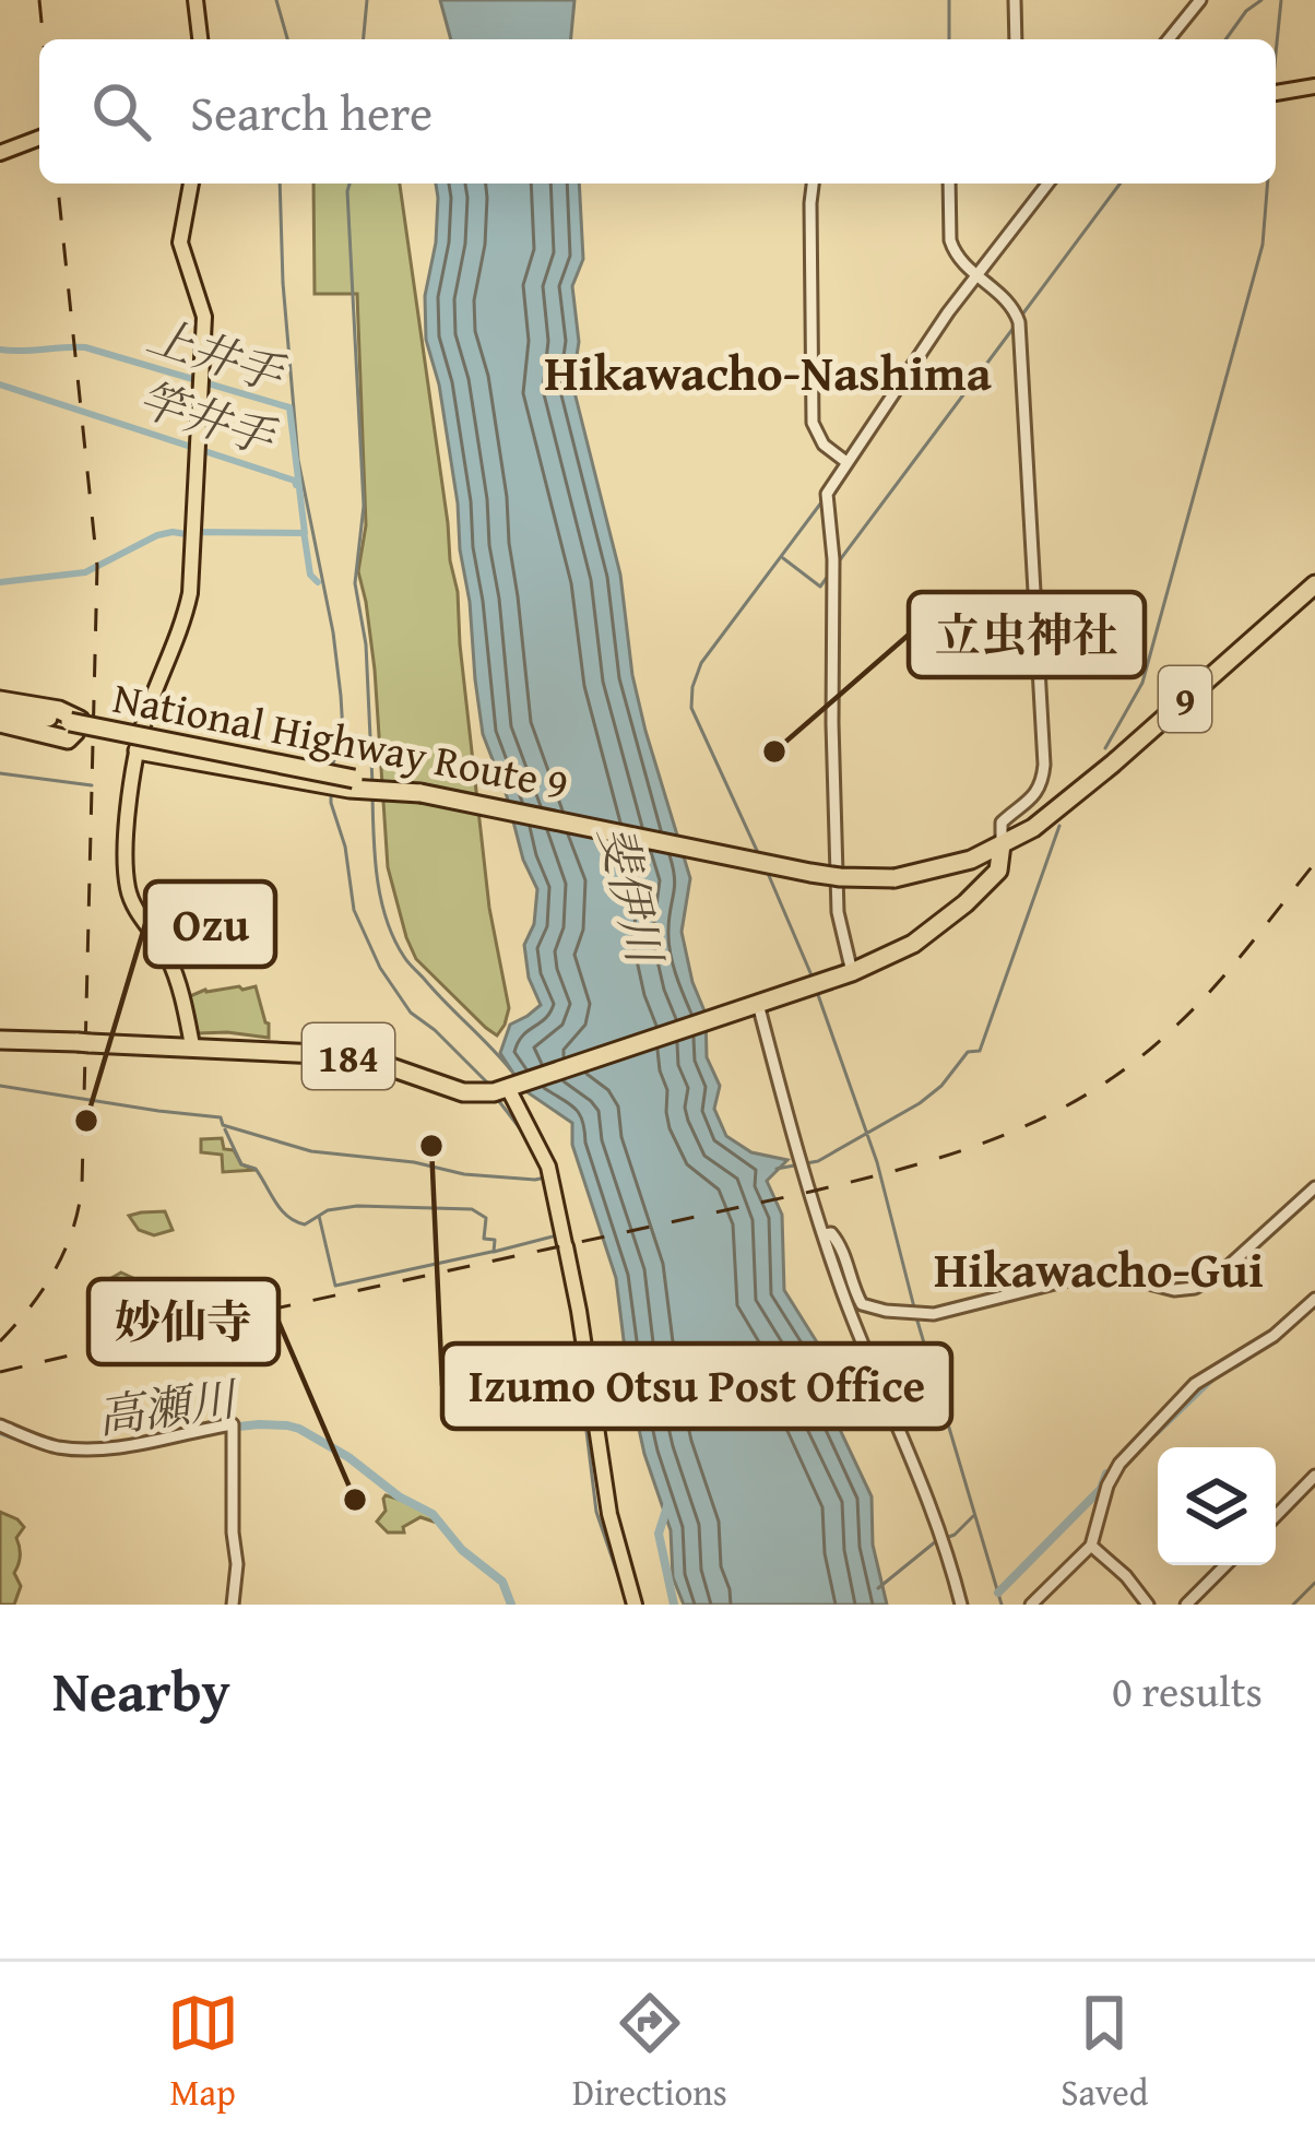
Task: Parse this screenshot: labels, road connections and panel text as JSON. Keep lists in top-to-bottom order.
{
  "streets": {
    "highway": ["9", "National Highway Route 9", "184"]
  },
  "crossings": [
    ["9", "National Highway Route 9"],
    ["National Highway Route 9", "184"]
  ],
  "districts": ["Hikawacho-Nashima", "Hikawacho-Gui"],
  "water": [
    "上井手",
    "竿井手",
    "斐伊川",
    "高瀬川"
  ],
  "places": [
    "立虫神社",
    "Ozu",
    "Izumo Otsu Post Office",
    "妙仙寺"
  ],
  "page": {
    "search": "Search here",
    "heading": ["Nearby", "0 results"],
    "nav": ["Map", "Directions", "Saved"]
  }
}
